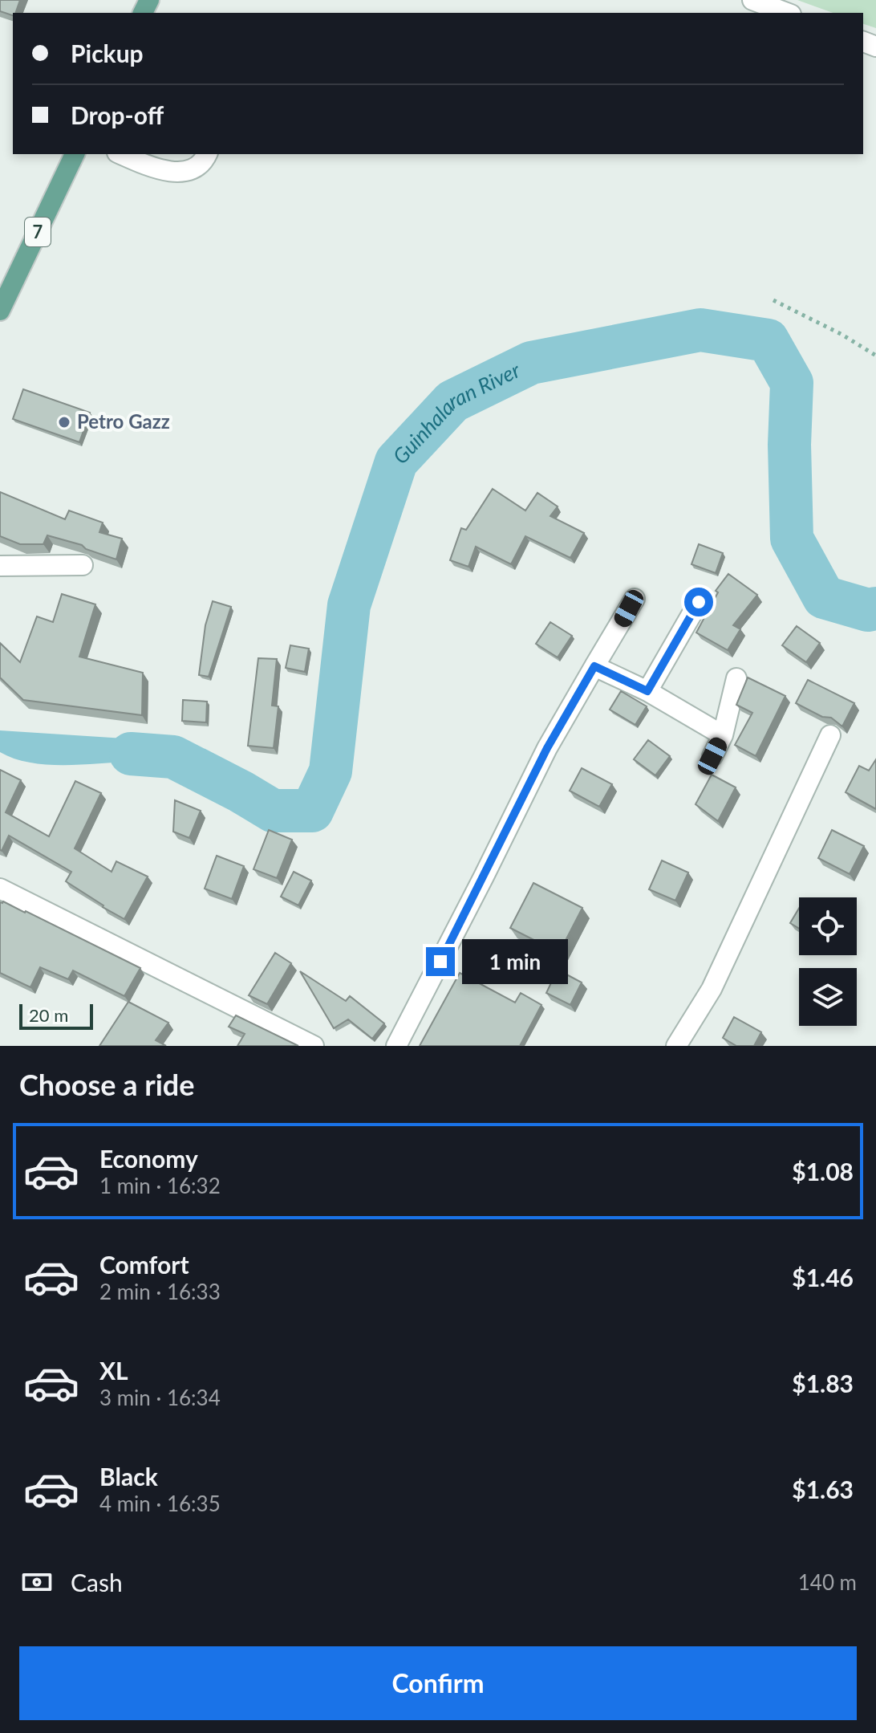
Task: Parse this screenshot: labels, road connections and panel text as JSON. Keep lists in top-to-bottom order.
{
  "streets": {
    "main road": ["7"]
  },
  "water": ["Guinhalaran River"],
  "places": ["Petro Gazz"],
  "scale_bar": "20 m",
  "page": {
    "banner": ["Pickup", "Drop-off"],
    "bubble": "1 min",
    "scale": "20 m",
    "heading": "Choose a ride",
    "list": [
      {
        "name": "Economy",
        "note": "1 min · 16:32",
        "value": "$1.08"
      },
      {
        "name": "Comfort",
        "note": "2 min · 16:33",
        "value": "$1.46"
      },
      {
        "name": "XL",
        "note": "3 min · 16:34",
        "value": "$1.83"
      },
      {
        "name": "Black",
        "note": "4 min · 16:35",
        "value": "$1.63"
      }
    ],
    "pay": ["Cash", "140 m"],
    "buttons": "Confirm"
  }
}
